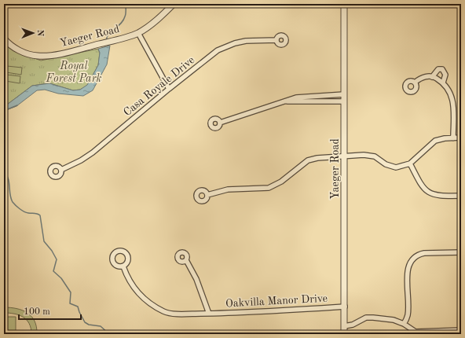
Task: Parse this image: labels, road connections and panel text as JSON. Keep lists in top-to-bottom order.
{
  "streets": {
    "street": ["Yaeger Road", "Casa Royale Drive", "Oakvilla Manor Drive"]
  },
  "crossings": [
    ["Yaeger Road", "Oakvilla Manor Drive"]
  ],
  "parks": ["Royal Forest Park"],
  "scale_bar": "100 m",
  "north": "right"
}
